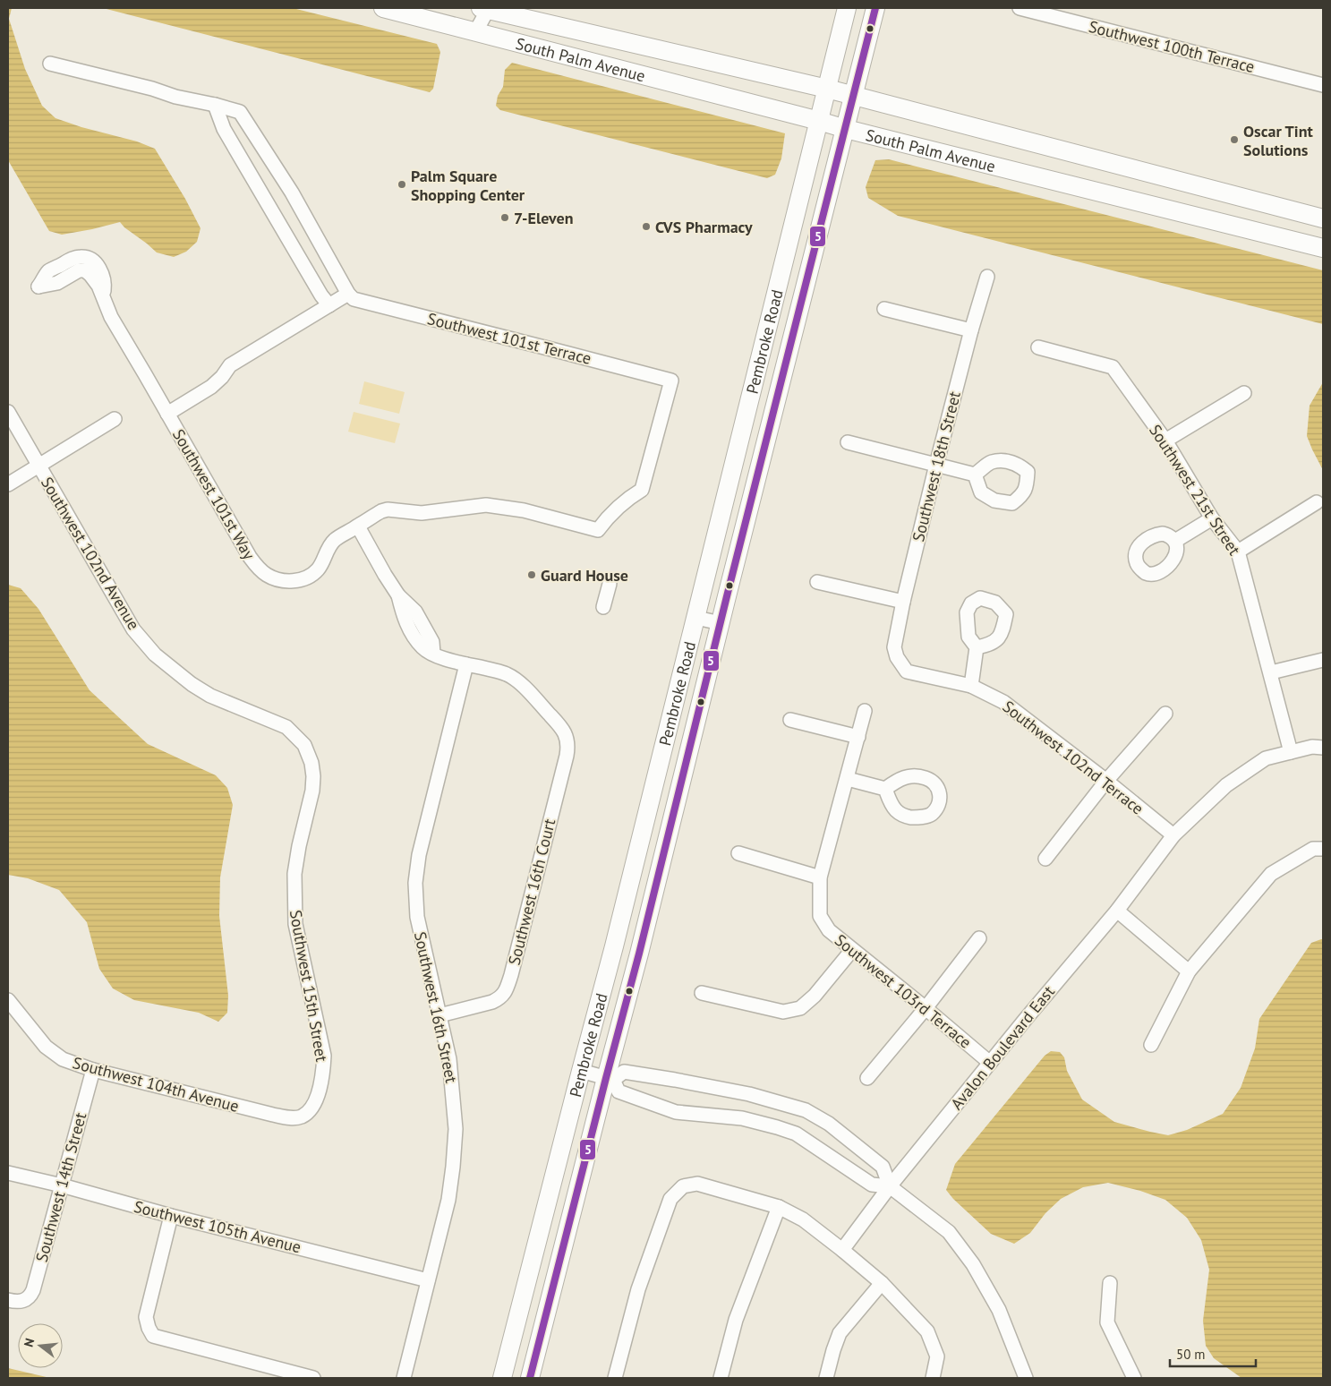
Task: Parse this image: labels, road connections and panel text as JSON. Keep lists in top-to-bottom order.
{
  "streets": {
    "main road": ["South Palm Avenue", "Pembroke Road"],
    "street": [
      "Southwest 100th Terrace",
      "Southwest 101st Terrace",
      "Southwest 18th Street",
      "Southwest 21st Street",
      "Southwest 101st Way",
      "Southwest 102nd Avenue",
      "Southwest 102nd Terrace",
      "Southwest 16th Court",
      "Southwest 15th Street",
      "Southwest 103rd Terrace",
      "Southwest 16th Street",
      "Avalon Boulevard East",
      "Southwest 104th Avenue",
      "Southwest 14th Street",
      "Southwest 105th Avenue"
    ]
  },
  "crossings": [
    ["South Palm Avenue", "Pembroke Road"],
    ["Southwest 101st Terrace", "Southwest 101st Way"],
    ["Southwest 18th Street", "Southwest 102nd Terrace"],
    ["Southwest 102nd Avenue", "Southwest 15th Street"],
    ["Southwest 16th Court", "Southwest 16th Street"],
    ["Southwest 15th Street", "Southwest 104th Avenue"],
    ["Southwest 103rd Terrace", "Avalon Boulevard East"],
    ["Southwest 16th Street", "Southwest 105th Avenue"],
    ["Southwest 104th Avenue", "Southwest 14th Street"],
    ["Southwest 14th Street", "Southwest 105th Avenue"]
  ],
  "places": [
    "Oscar Tint Solutions",
    "Palm Square Shopping Center",
    "7-Eleven",
    "CVS Pharmacy",
    "Guard House"
  ],
  "lines": ["transit line 5"],
  "scale_bar": "50 m",
  "north": "left"
}
